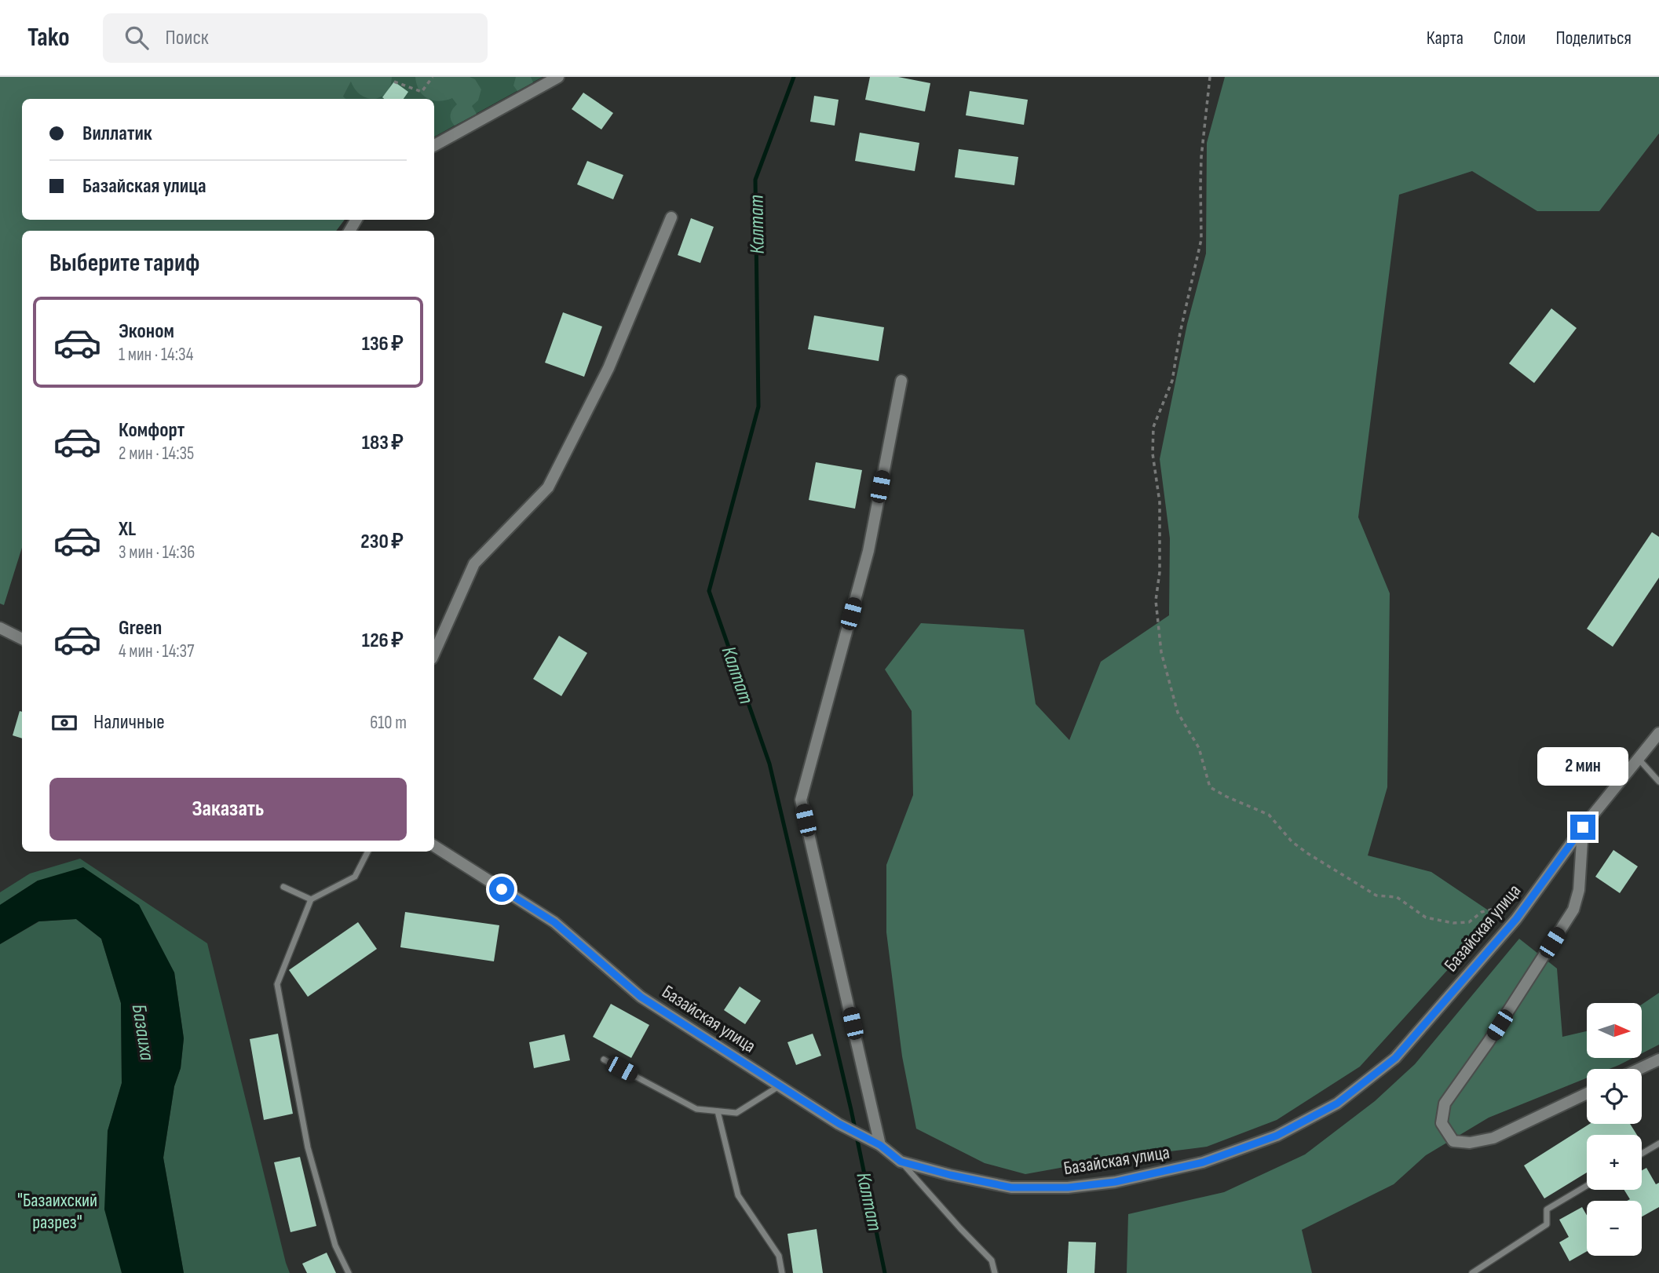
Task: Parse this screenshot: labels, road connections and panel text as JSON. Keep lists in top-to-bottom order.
{
  "streets": {
    "street": ["Базайская улица"]
  },
  "water": ["Калтат", "Базаиха"],
  "parks": ["\"Базаихский разрез\""],
  "north": "right",
  "page": {
    "header": "Tako",
    "search": "Поиск",
    "nav": ["Карта", "Слои", "Поделиться"],
    "banner": ["Виллатик", "Базайская улица"],
    "heading": "Выберите тариф",
    "list": [
      {
        "name": "Эконом",
        "note": "1 мин · 14:34",
        "value": "136 ₽"
      },
      {
        "name": "Комфорт",
        "note": "2 мин · 14:35",
        "value": "183 ₽"
      },
      {
        "name": "XL",
        "note": "3 мин · 14:36",
        "value": "230 ₽"
      },
      {
        "name": "Green",
        "note": "4 мин · 14:37",
        "value": "126 ₽"
      }
    ],
    "pay": ["Наличные", "610 m"],
    "bubble": "2 мин",
    "buttons": "Заказать",
    "map_buttons": ["+", "−"]
  }
}
